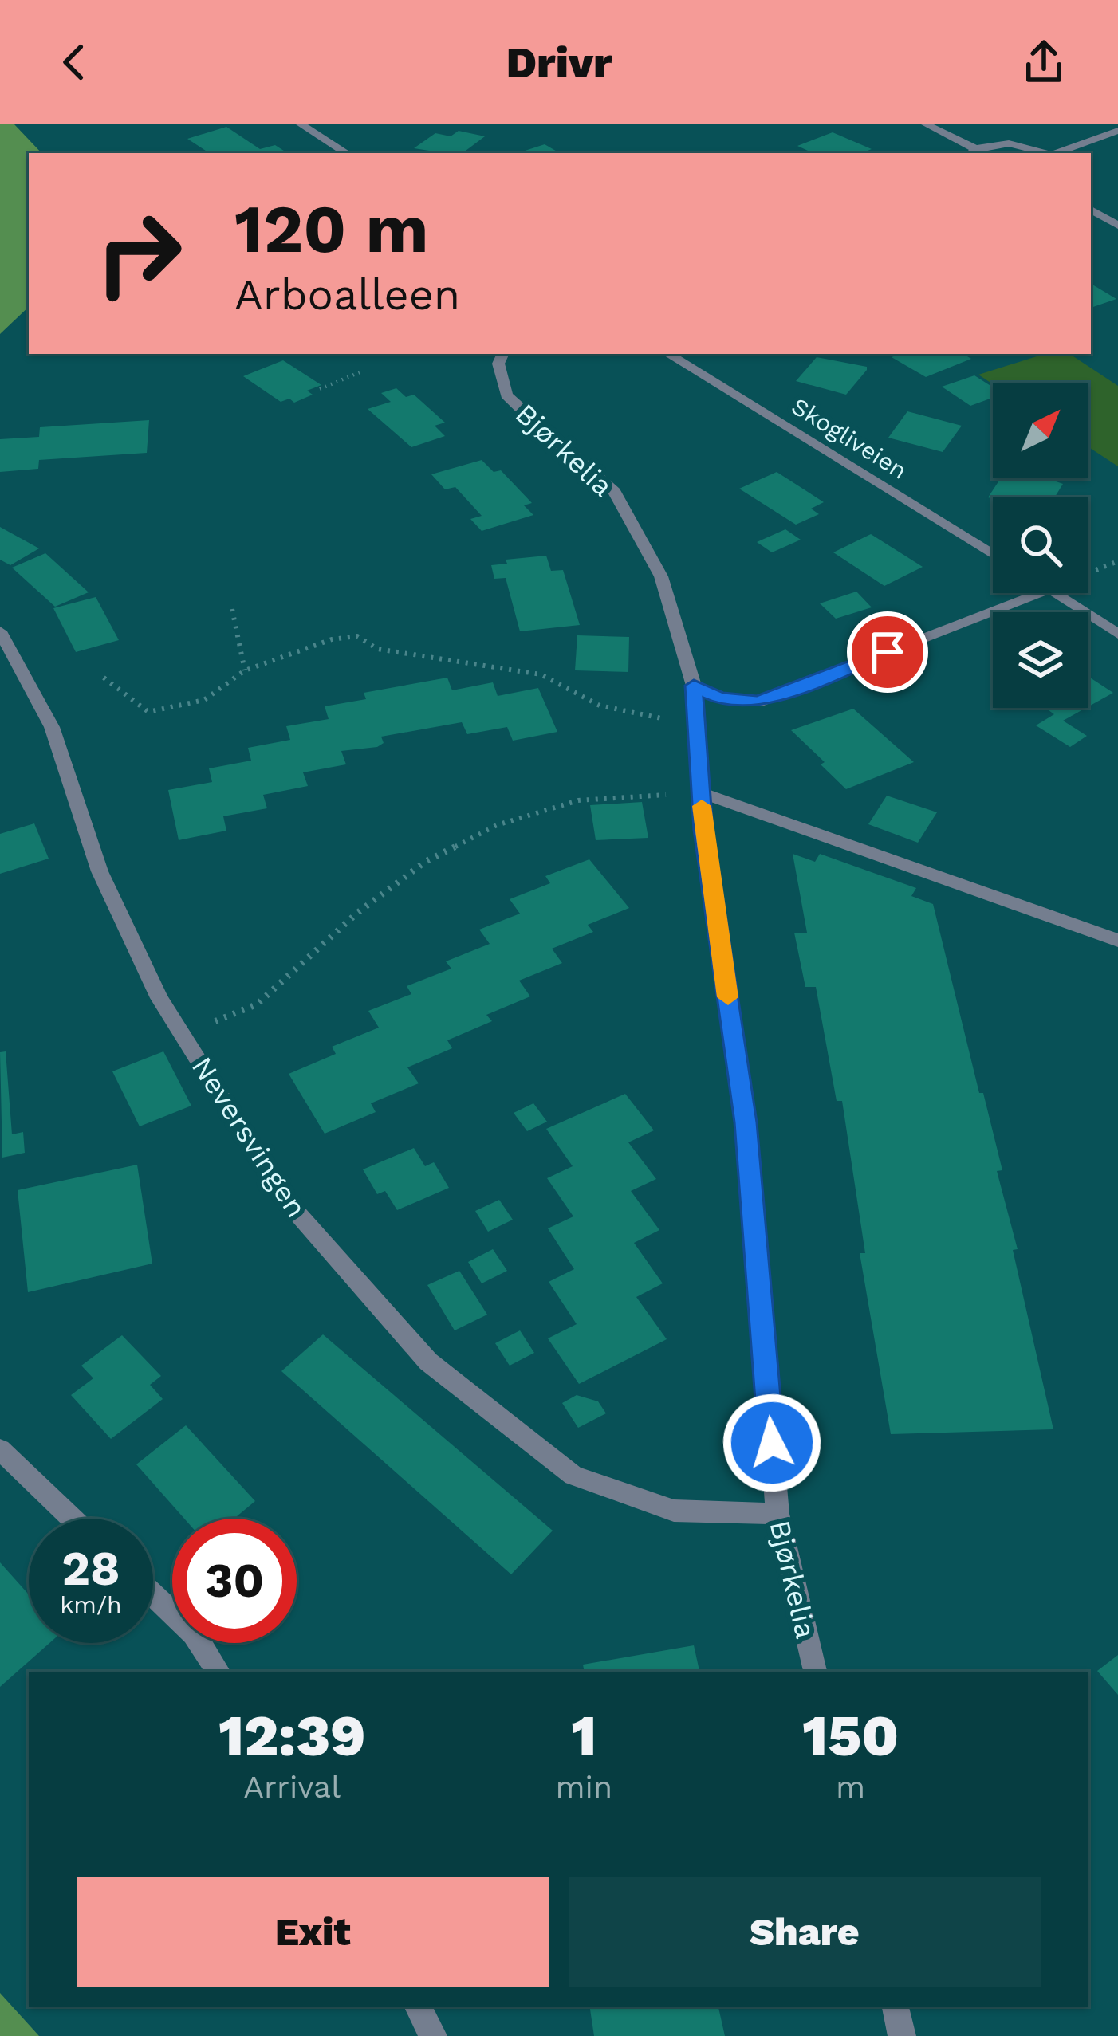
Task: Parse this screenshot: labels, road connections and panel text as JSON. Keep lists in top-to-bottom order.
{
  "streets": {
    "street": ["Skogliveien", "Bjørkelia", "Neversvingen"]
  },
  "crossings": [
    ["Bjørkelia", "Neversvingen"]
  ],
  "north": "top right",
  "page": {
    "header": "Drivr",
    "turn": ["120 m", "Arboalleen"],
    "speed": "28 km/h",
    "limit": "30",
    "eta": [
      "12:39",
      "Arrival",
      "1",
      "min",
      "150",
      "m"
    ],
    "buttons": ["Exit", "Share"]
  }
}
